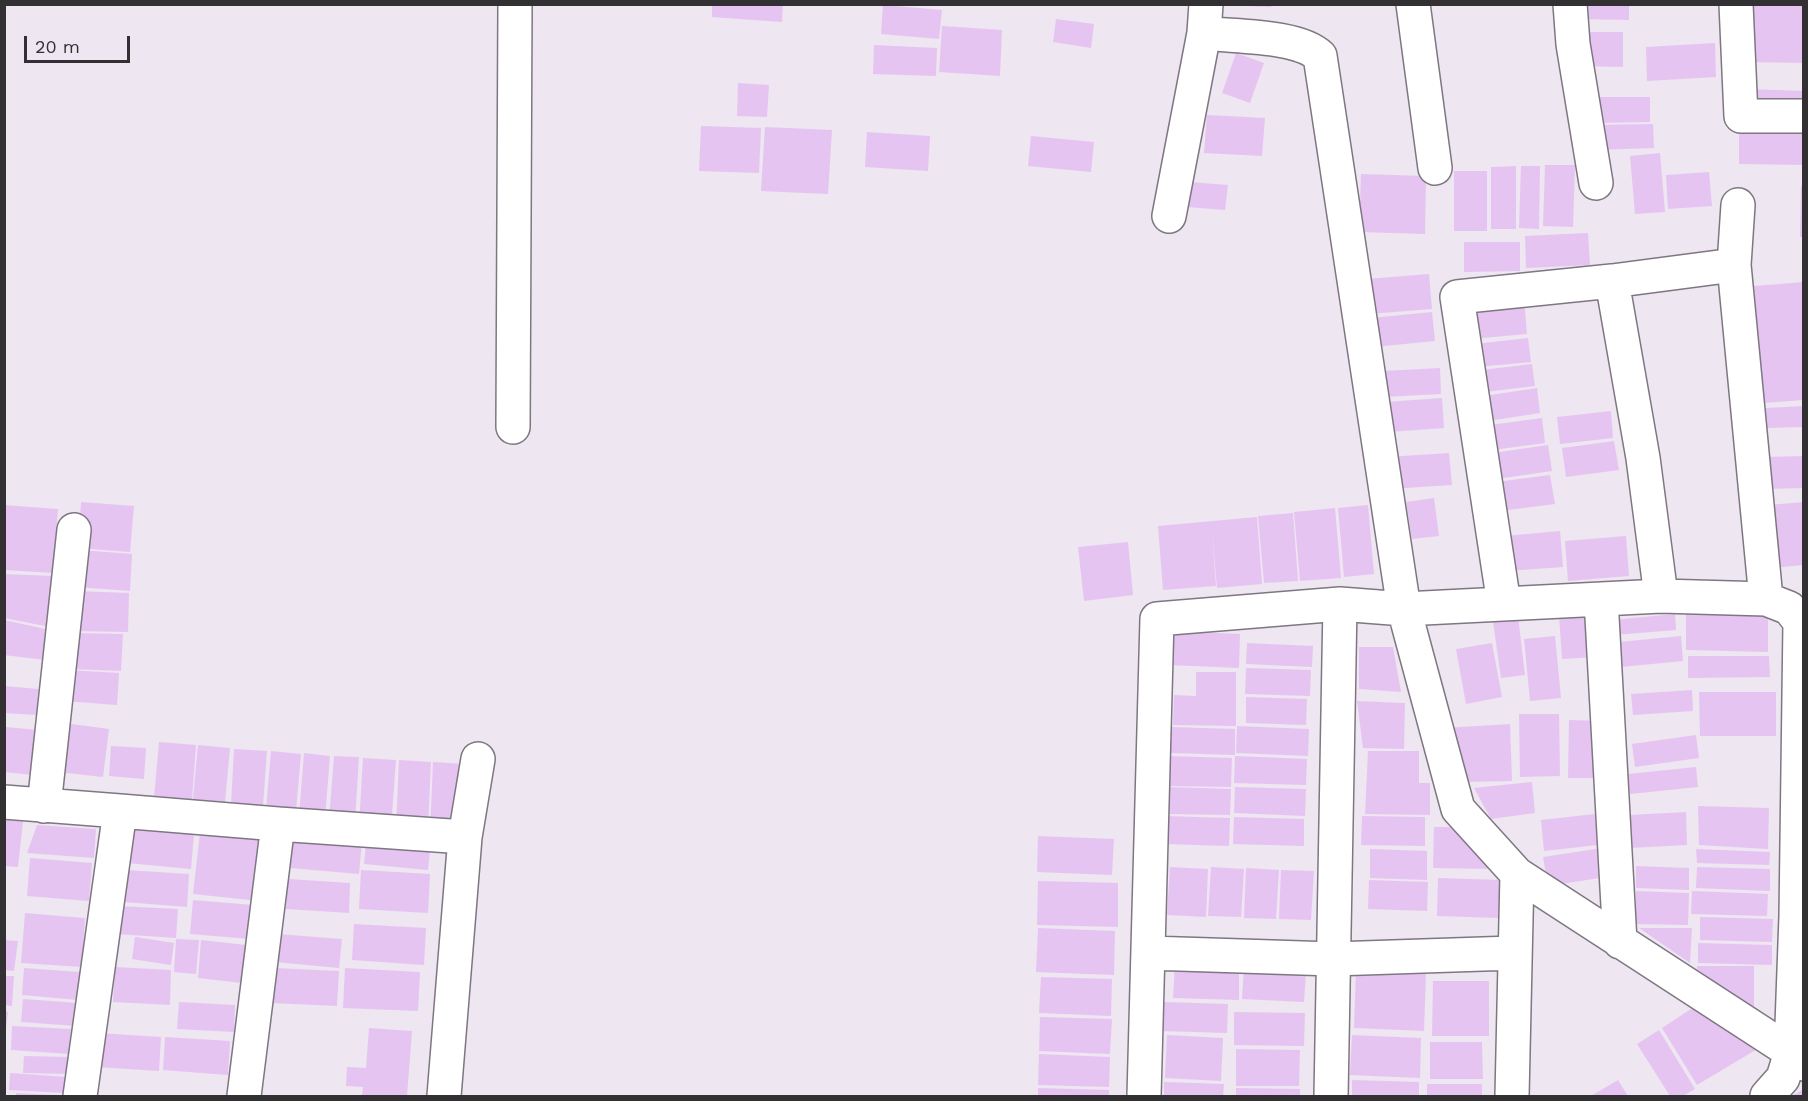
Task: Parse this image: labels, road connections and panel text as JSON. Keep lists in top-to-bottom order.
{
  "scale_bar": "20 m"
}
